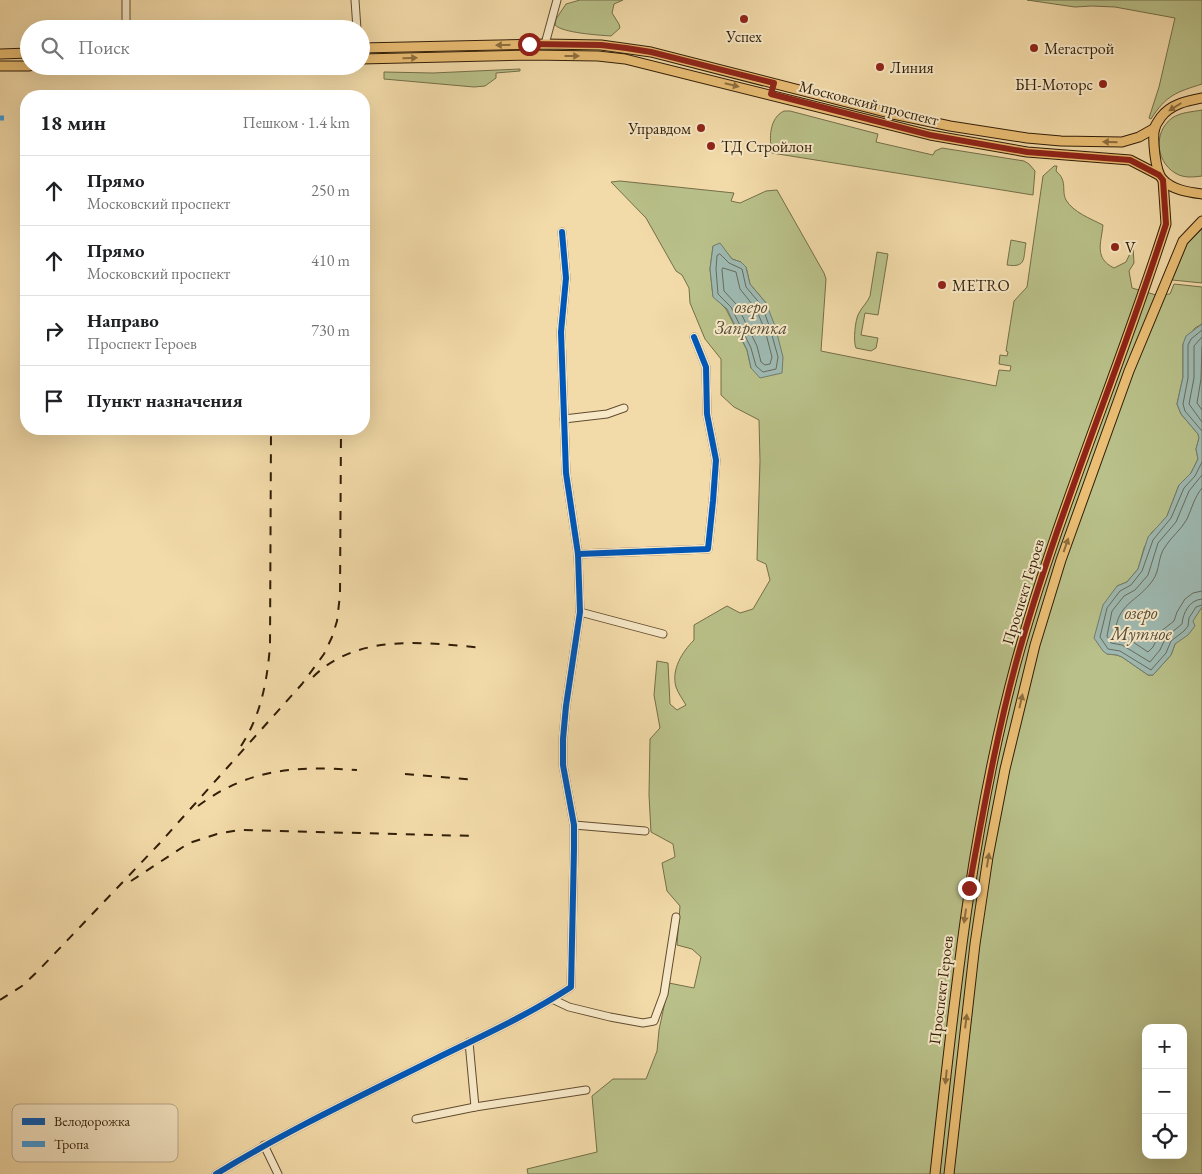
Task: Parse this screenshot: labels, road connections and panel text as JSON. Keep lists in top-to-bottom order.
{
  "streets": {
    "main road": ["Московский проспект", "Проспект Героев"]
  },
  "crossings": [
    ["Московский проспект", "Проспект Героев"]
  ],
  "water": ["озеро Запретка", "озеро Мутное"],
  "places": [
    "Успех",
    "Мегастрой",
    "Линия",
    "БН-Моторс",
    "Управдом",
    "ТД Стройлон",
    "V",
    "METRO"
  ],
  "legend": ["Велодорожка", "Тропа"],
  "page": {
    "search": "Поиск",
    "heading": ["18 мин", "Пешком · 1.4 km"],
    "list": [
      ["Прямо", "Московский проспект", "250 m"],
      ["Прямо", "Московский проспект", "410 m"],
      ["Направо", "Проспект Героев", "730 m"],
      "Пункт назначения"
    ],
    "map_buttons": ["+", "−"]
  }
}
